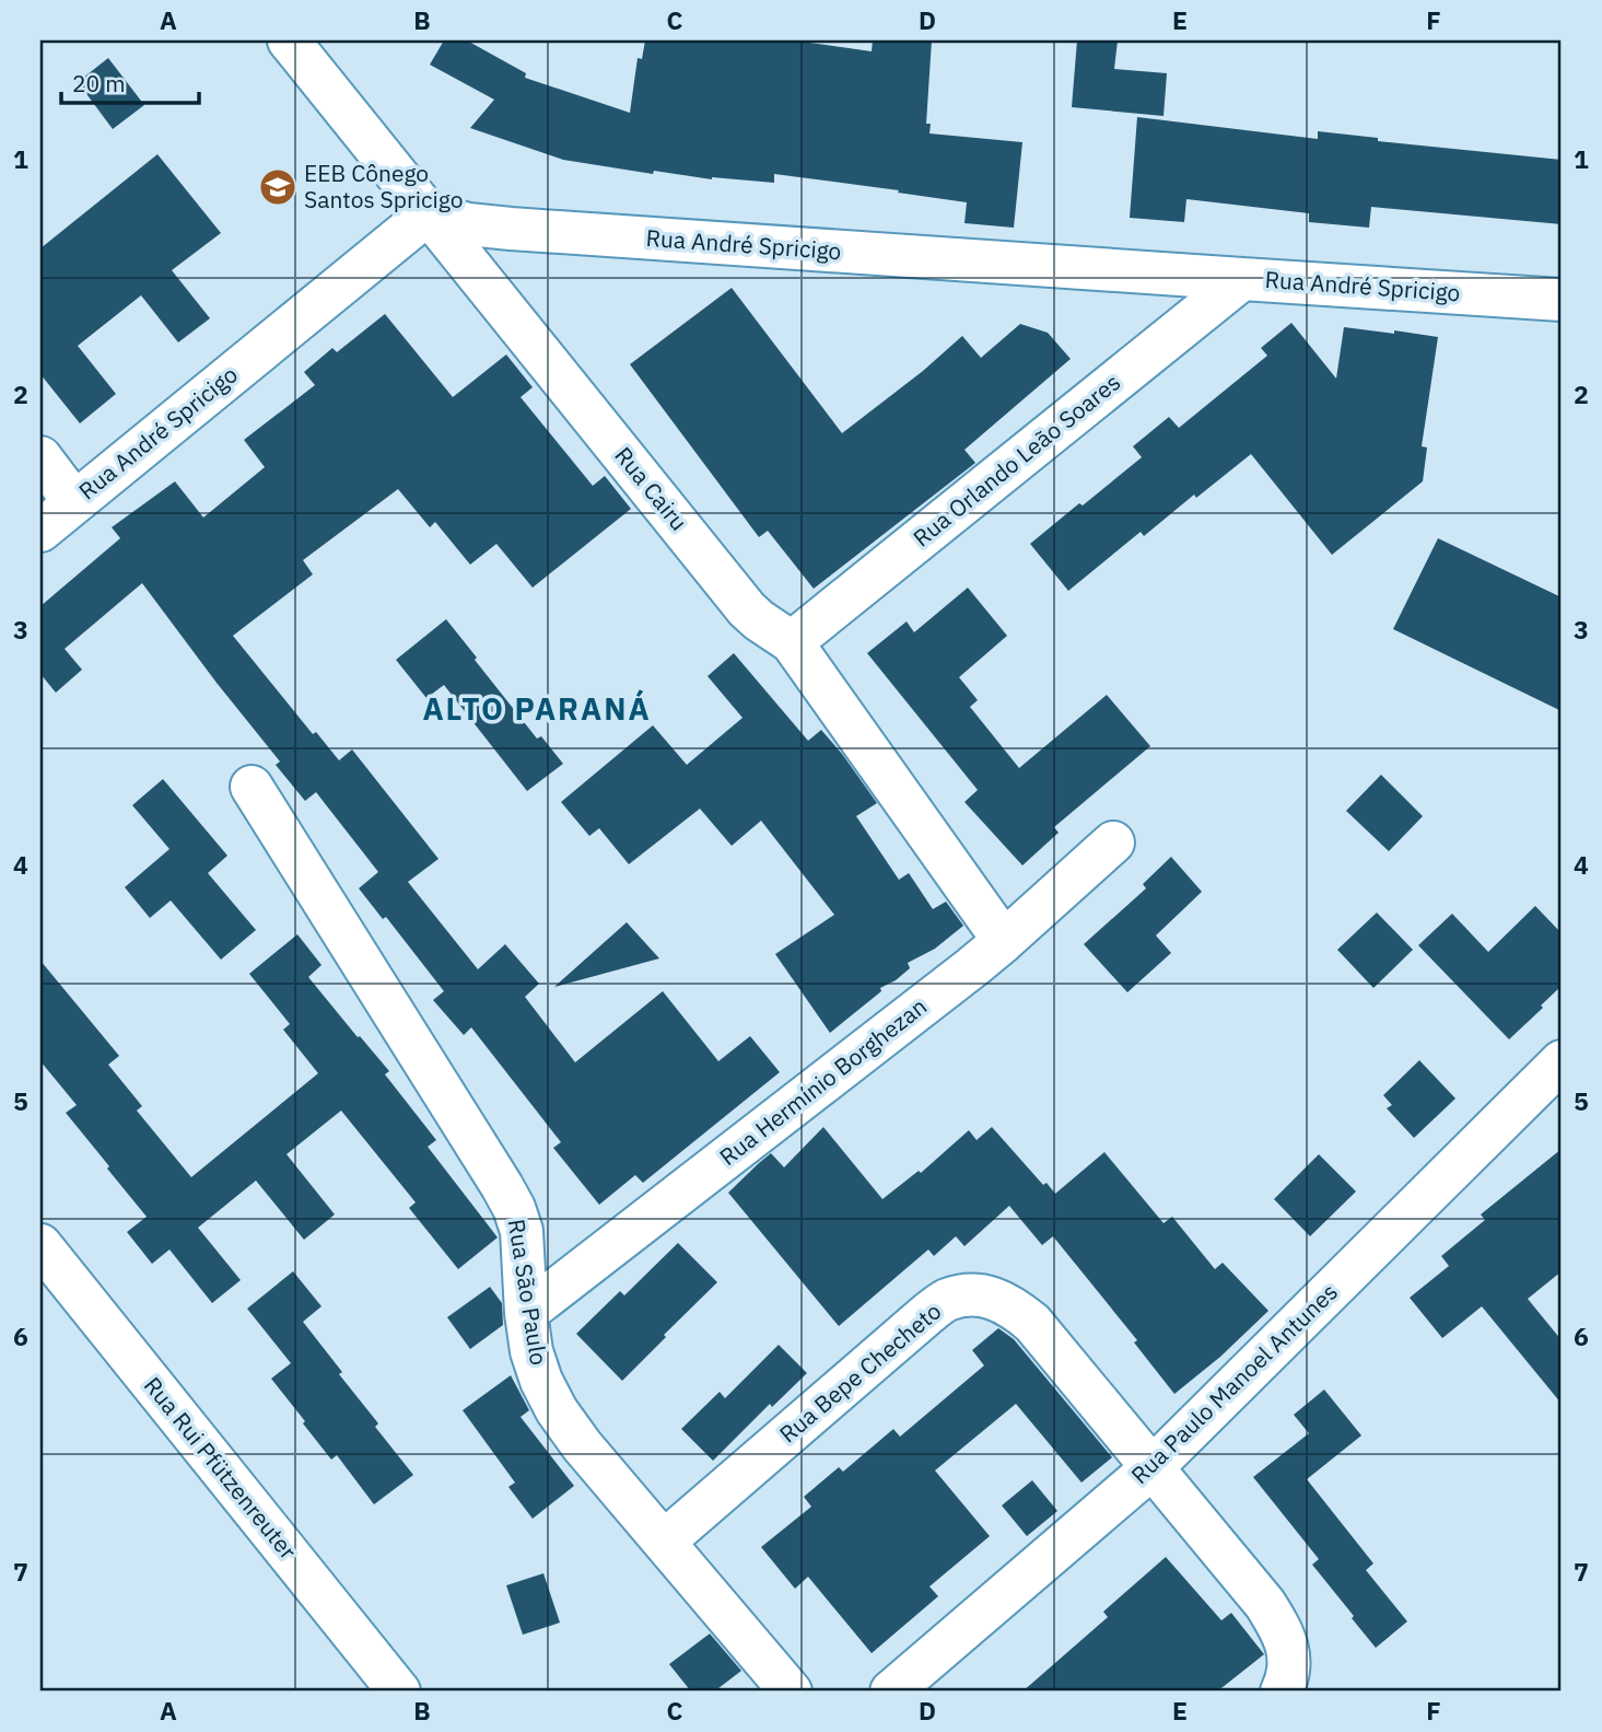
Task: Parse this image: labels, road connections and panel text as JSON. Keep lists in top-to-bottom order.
{
  "streets": {
    "street": [
      "Rua André Spricigo",
      "Rua Orlando Leão Soares",
      "Rua Cairu",
      "Rua Hermínio Borghezan",
      "Rua São Paulo",
      "Rua Bepe Checheto",
      "Rua Paulo Manoel Antunes",
      "Rua Rui Pfützenreuter"
    ]
  },
  "crossings": [
    ["Rua André Spricigo", "Rua Orlando Leão Soares"],
    ["Rua André Spricigo", "Rua Cairu"],
    ["Rua Orlando Leão Soares", "Rua Cairu"],
    ["Rua Cairu", "Rua Hermínio Borghezan"],
    ["Rua Hermínio Borghezan", "Rua São Paulo"],
    ["Rua São Paulo", "Rua Bepe Checheto"],
    ["Rua Bepe Checheto", "Rua Paulo Manoel Antunes"]
  ],
  "districts": ["ALTO PARANÁ"],
  "places": {
    "school or university": ["EEB Cônego Santos Spricigo"]
  },
  "scale_bar": "20 m",
  "grid": {
    "columns": [
      "A",
      "B",
      "C",
      "D",
      "E",
      "F"
    ],
    "rows": [
      "1",
      "2",
      "3",
      "4",
      "5",
      "6",
      "7"
    ]
  }
}
